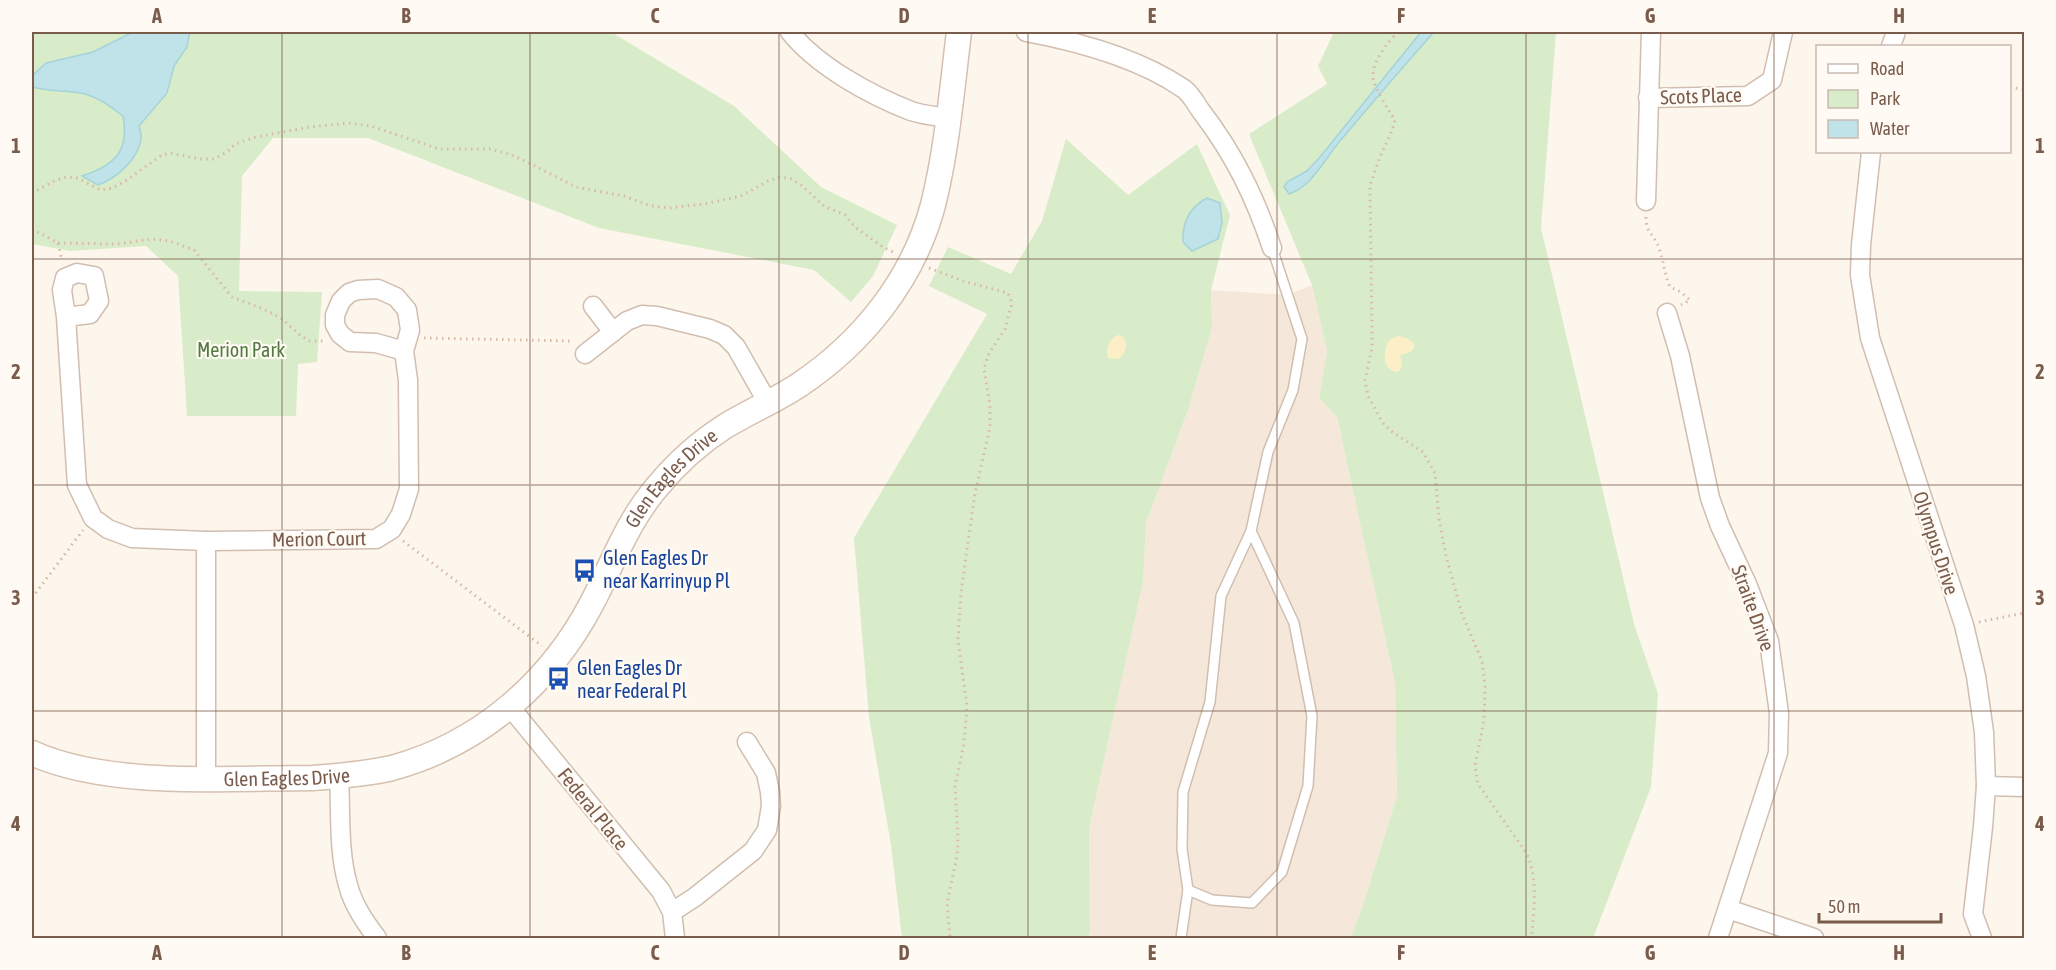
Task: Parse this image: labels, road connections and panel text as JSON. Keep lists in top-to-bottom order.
{
  "streets": {
    "street": [
      "Scots Place",
      "Glen Eagles Drive",
      "Merion Court",
      "Olympus Drive",
      "Straite Drive",
      "Federal Place"
    ]
  },
  "crossings": [
    ["Glen Eagles Drive", "Federal Place"]
  ],
  "parks": ["Merion Park"],
  "places": {
    "bus stop": ["Glen Eagles Dr near Karrinyup Pl", "Glen Eagles Dr near Federal Pl"]
  },
  "legend": ["Road", "Park", "Water"],
  "scale_bar": "50 m",
  "grid": {
    "columns": [
      "A",
      "B",
      "C",
      "D",
      "E",
      "F",
      "G",
      "H"
    ],
    "rows": [
      "1",
      "2",
      "3",
      "4"
    ]
  }
}
